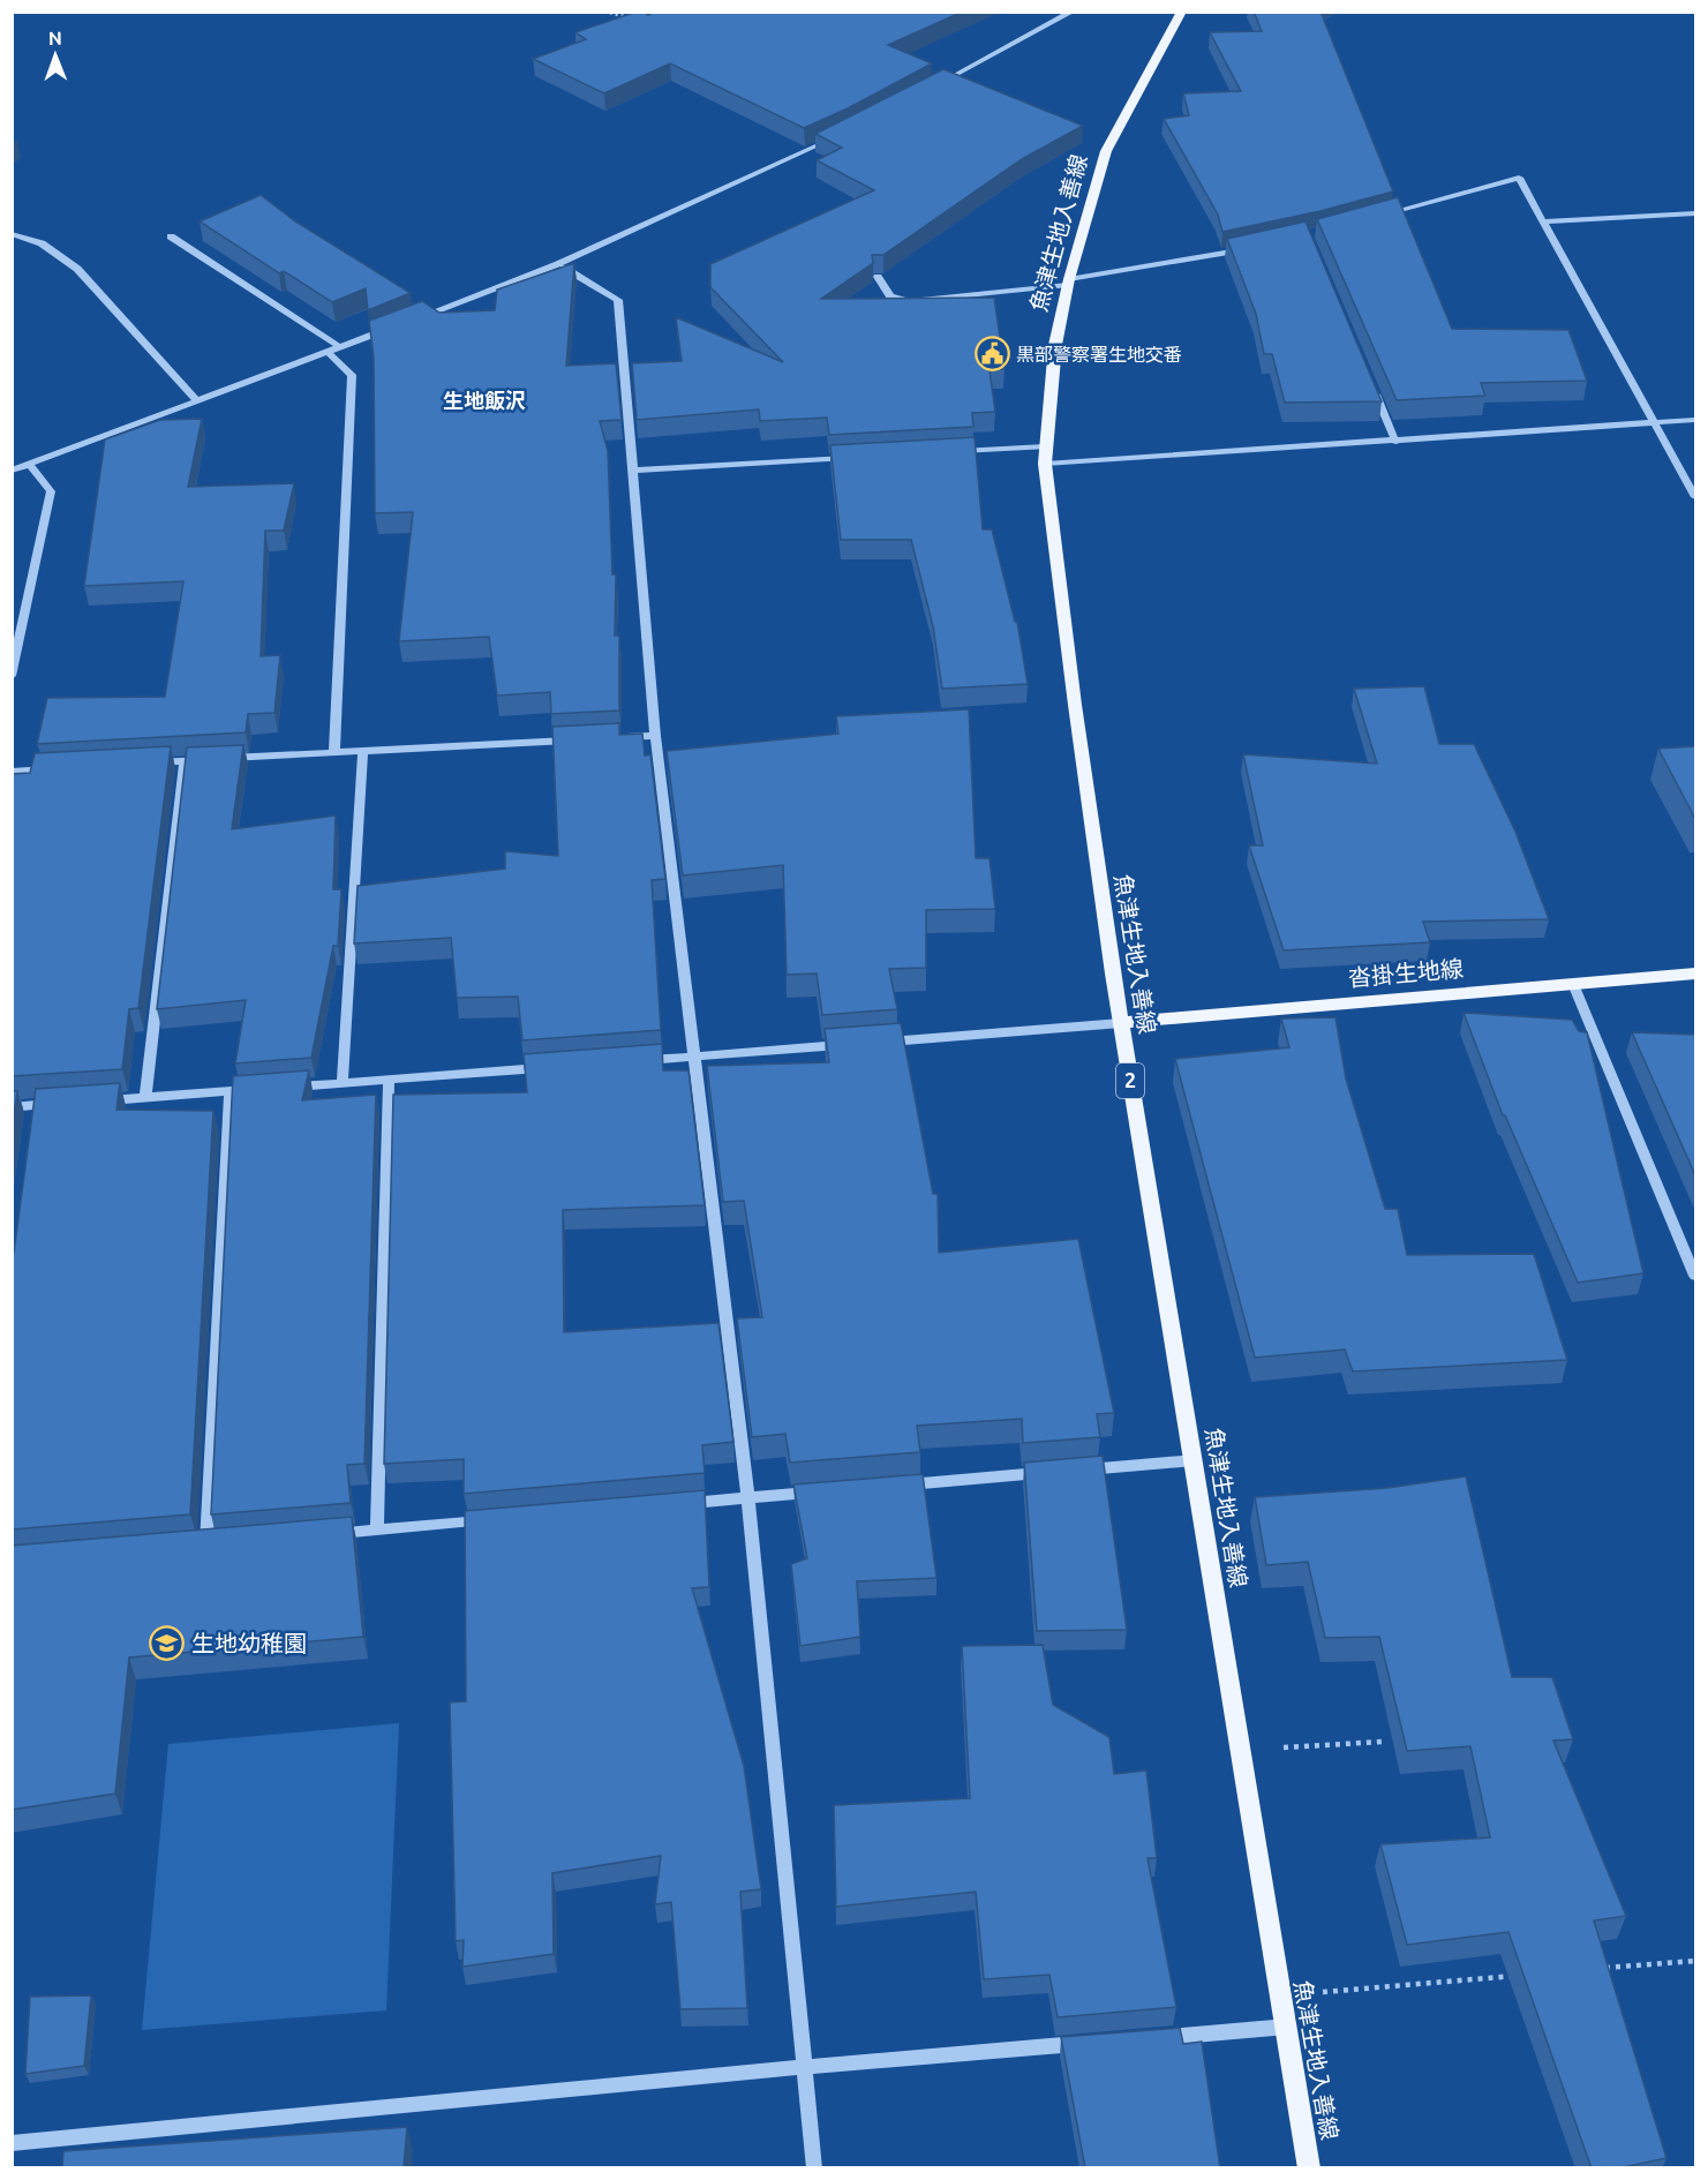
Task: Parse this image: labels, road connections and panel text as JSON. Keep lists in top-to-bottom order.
{
  "streets": {
    "main road": ["魚津生地入善線", "沓掛生地線", "2"]
  },
  "crossings": [
    ["魚津生地入善線", "沓掛生地線"]
  ],
  "districts": ["生地飯沢"],
  "places": {
    "public building": ["黒部警察署生地交番"],
    "school or university": ["生地幼稚園"]
  },
  "north": "top"
}
